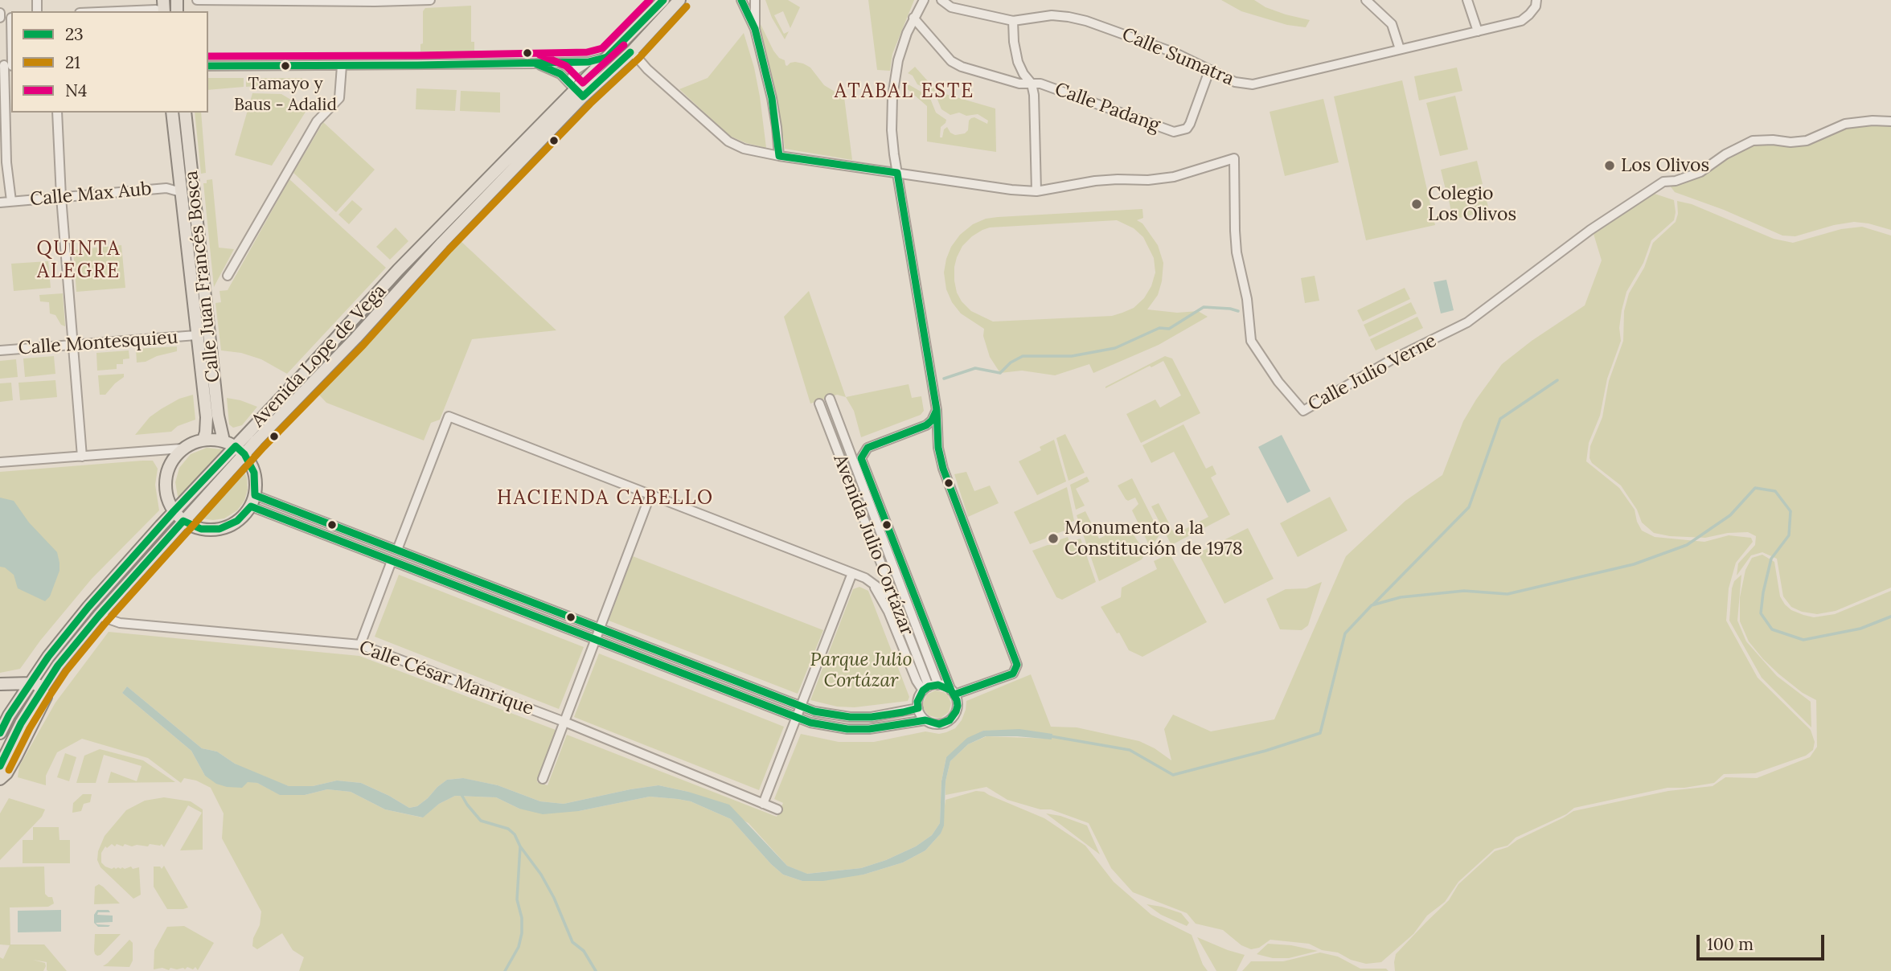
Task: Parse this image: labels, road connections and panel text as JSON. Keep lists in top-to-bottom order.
{
  "streets": {
    "main road": ["Calle Juan Francés Bosca", "Avenida Lope de Vega"],
    "street": [
      "Calle Sumatra",
      "Calle Padang",
      "Calle Max Aub",
      "Calle Montesquieu",
      "Calle Julio Verne",
      "Avenida Julio Cortázar",
      "Calle César Manrique"
    ]
  },
  "crossings": [
    ["Calle Sumatra", "Calle Padang"],
    ["Calle Max Aub", "Calle Juan Francés Bosca"],
    ["Calle Juan Francés Bosca", "Calle Montesquieu"],
    ["Avenida Lope de Vega", "Calle Julio Verne"],
    ["Avenida Lope de Vega", "Calle César Manrique"]
  ],
  "districts": ["ATABAL ESTE", "QUINTA ALEGRE", "HACIENDA CABELLO"],
  "parks": ["Parque Julio Cortázar"],
  "places": [
    "Tamayo y Baus - Adalid",
    "Los Olivos",
    "Colegio Los Olivos",
    "Monumento a la Constitución de 1978"
  ],
  "lines": ["transit line 23", "transit line N4", "transit line 21"],
  "legend": ["23", "21", "N4"],
  "scale_bar": "100 m"
}
